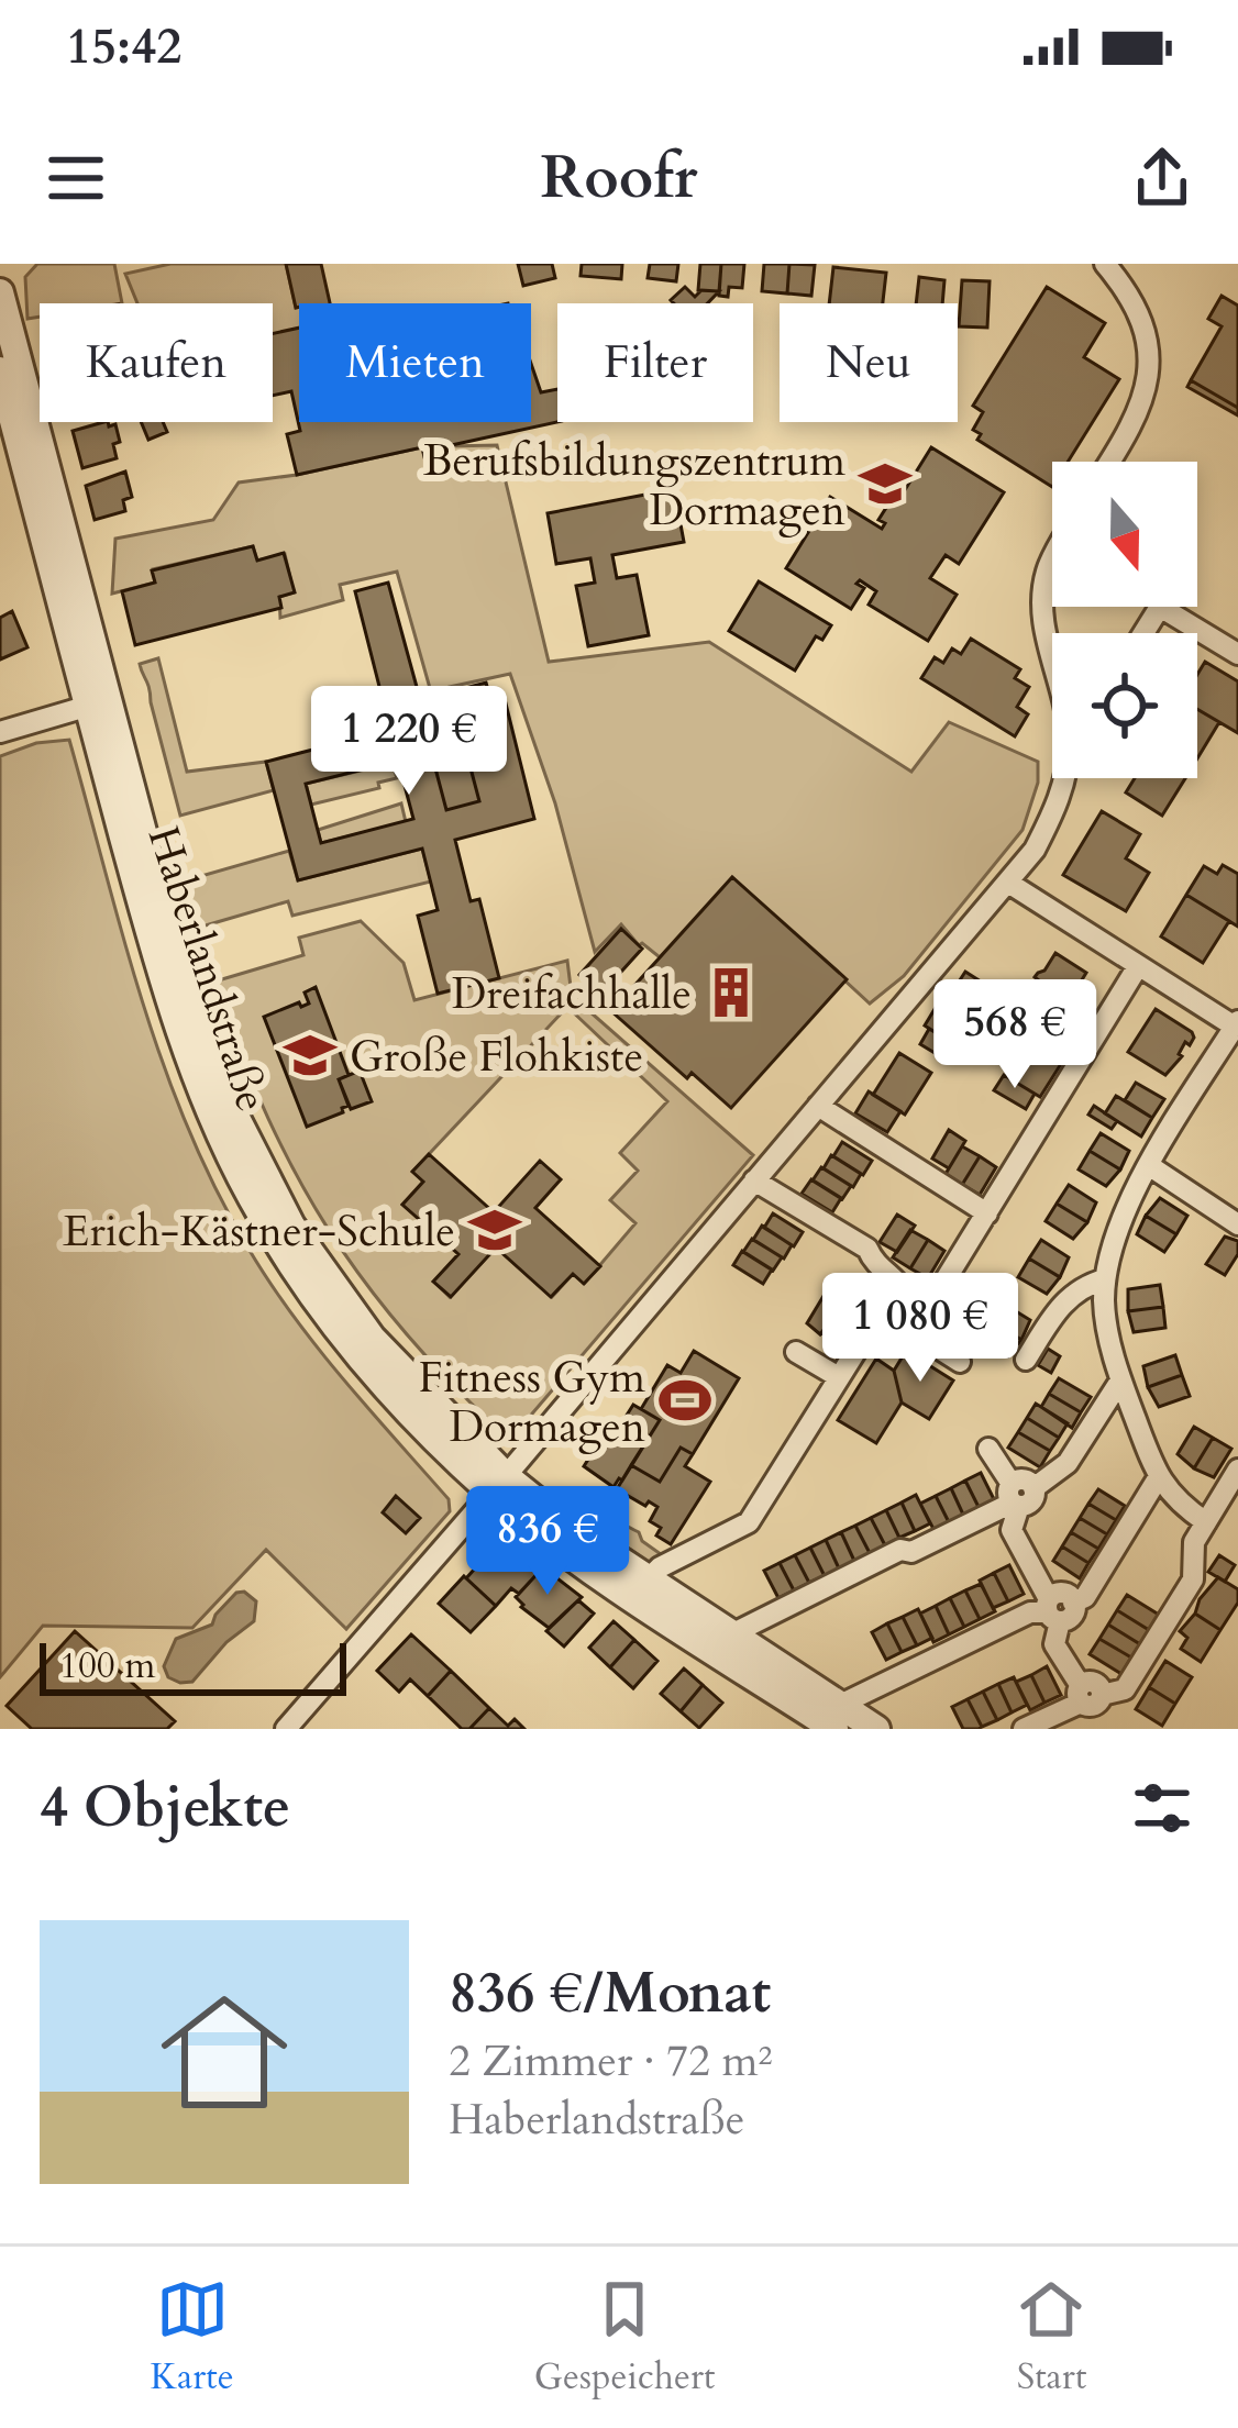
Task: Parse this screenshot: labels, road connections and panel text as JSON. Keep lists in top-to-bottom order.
{
  "streets": {
    "street": ["Haberlandstraße"]
  },
  "places": {
    "school or university": ["Berufsbildungszentrum Dormagen", "Große Flohkiste", "Erich-Kästner-Schule"],
    "building": ["Dreifachhalle"],
    "sports": ["Fitness Gym Dormagen"]
  },
  "scale_bar": "100 m",
  "north": "bottom",
  "page": {
    "status": "15:42",
    "header": "Roofr",
    "chip": [
      "Kaufen",
      "Mieten",
      "Filter",
      "Neu"
    ],
    "price": [
      "1 220 €",
      "568 €",
      "1 080 €",
      "836 €"
    ],
    "scale": "100 m",
    "heading": "4 Objekte",
    "list": [
      {
        "name": "836 €/Monat",
        "note": "2 Zimmer · 72 m² · Haberlandstraße"
      }
    ],
    "tabs": ["Karte", "Gespeichert", "Start"]
  }
}
